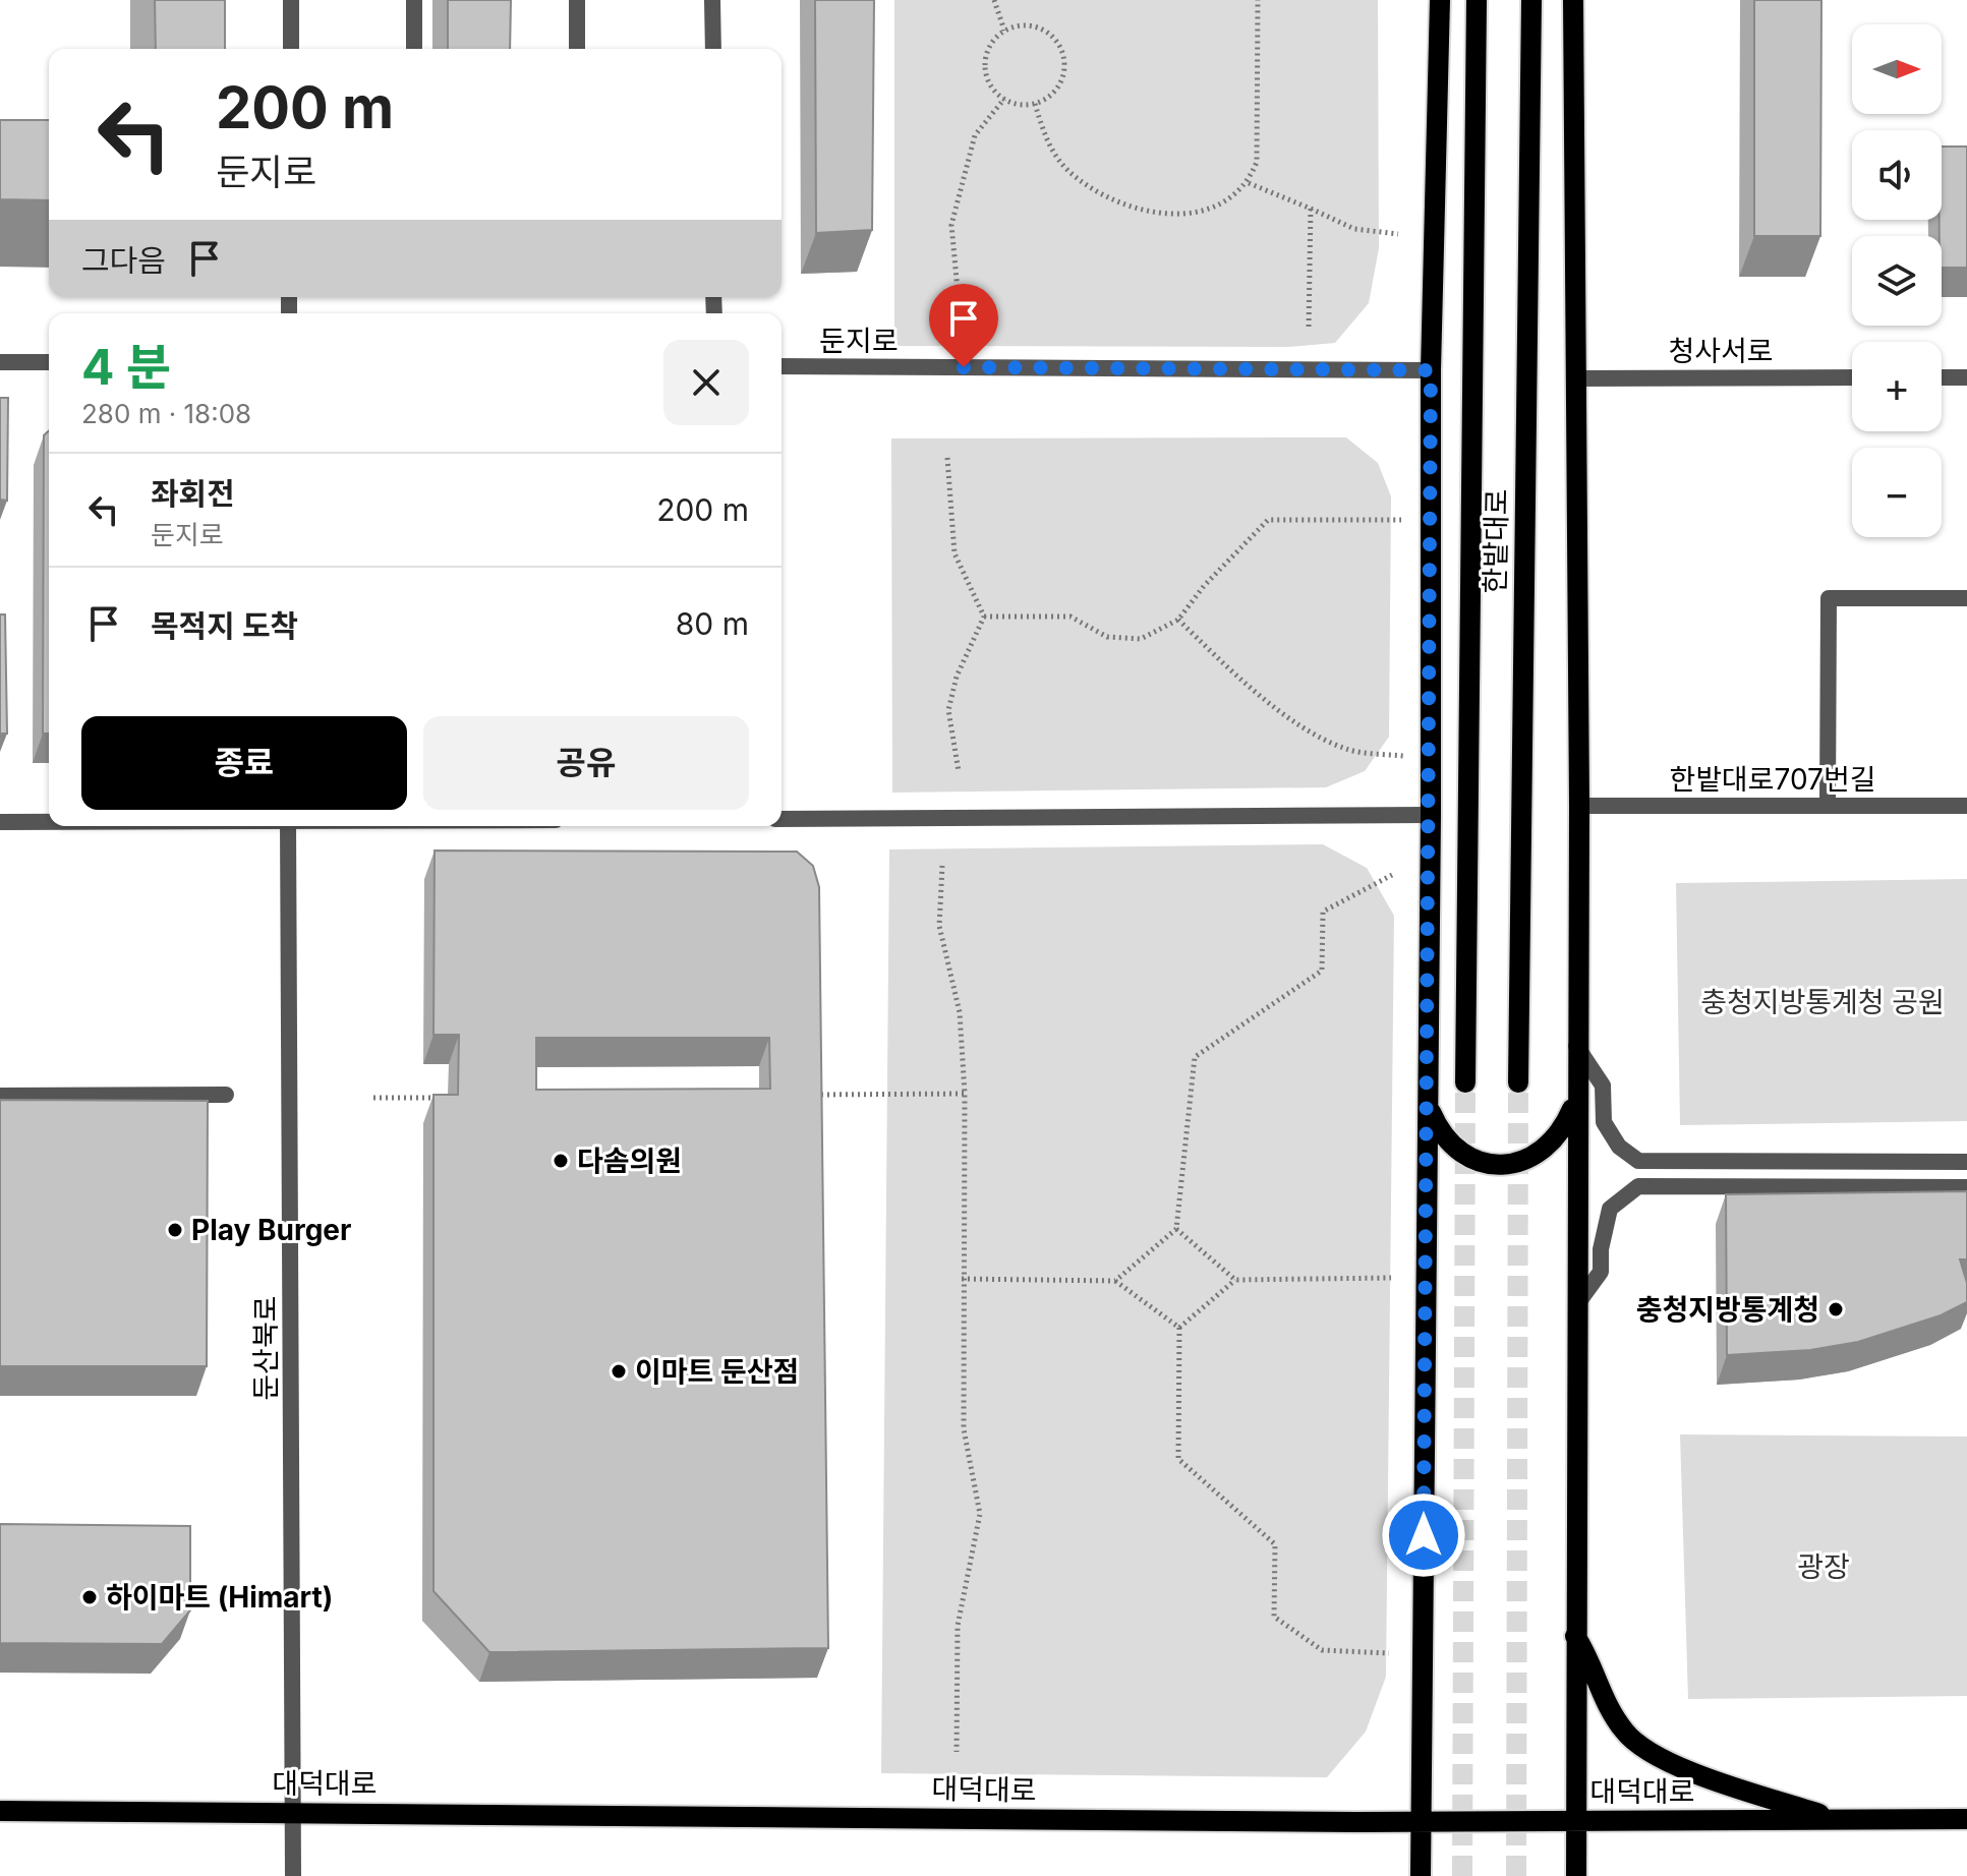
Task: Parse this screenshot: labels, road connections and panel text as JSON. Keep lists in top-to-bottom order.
{
  "streets": {
    "main road": ["한밭대로", "대덕대로"],
    "street": [
      "둔지로",
      "청사서로",
      "한밭대로707번길",
      "둔산북로"
    ]
  },
  "crossings": [
    ["둔산북로", "대덕대로"]
  ],
  "parks": ["충청지방통계청 공원", "광장"],
  "places": [
    "다솜의원",
    "Play Burger",
    "충청지방통계청",
    "이마트 둔산점",
    "하이마트 (Himart)"
  ],
  "north": "right",
  "page": {
    "map_buttons": ["+", "−"],
    "turn": ["200 m", "둔지로"],
    "then": "그다음",
    "heading": ["4 분", "280 m · 18:08"],
    "list": [
      {
        "name": "좌회전",
        "note": "둔지로",
        "value": "200 m"
      },
      {
        "name": "목적지 도착",
        "value": "80 m"
      }
    ],
    "buttons": ["종료", "공유"]
  }
}
